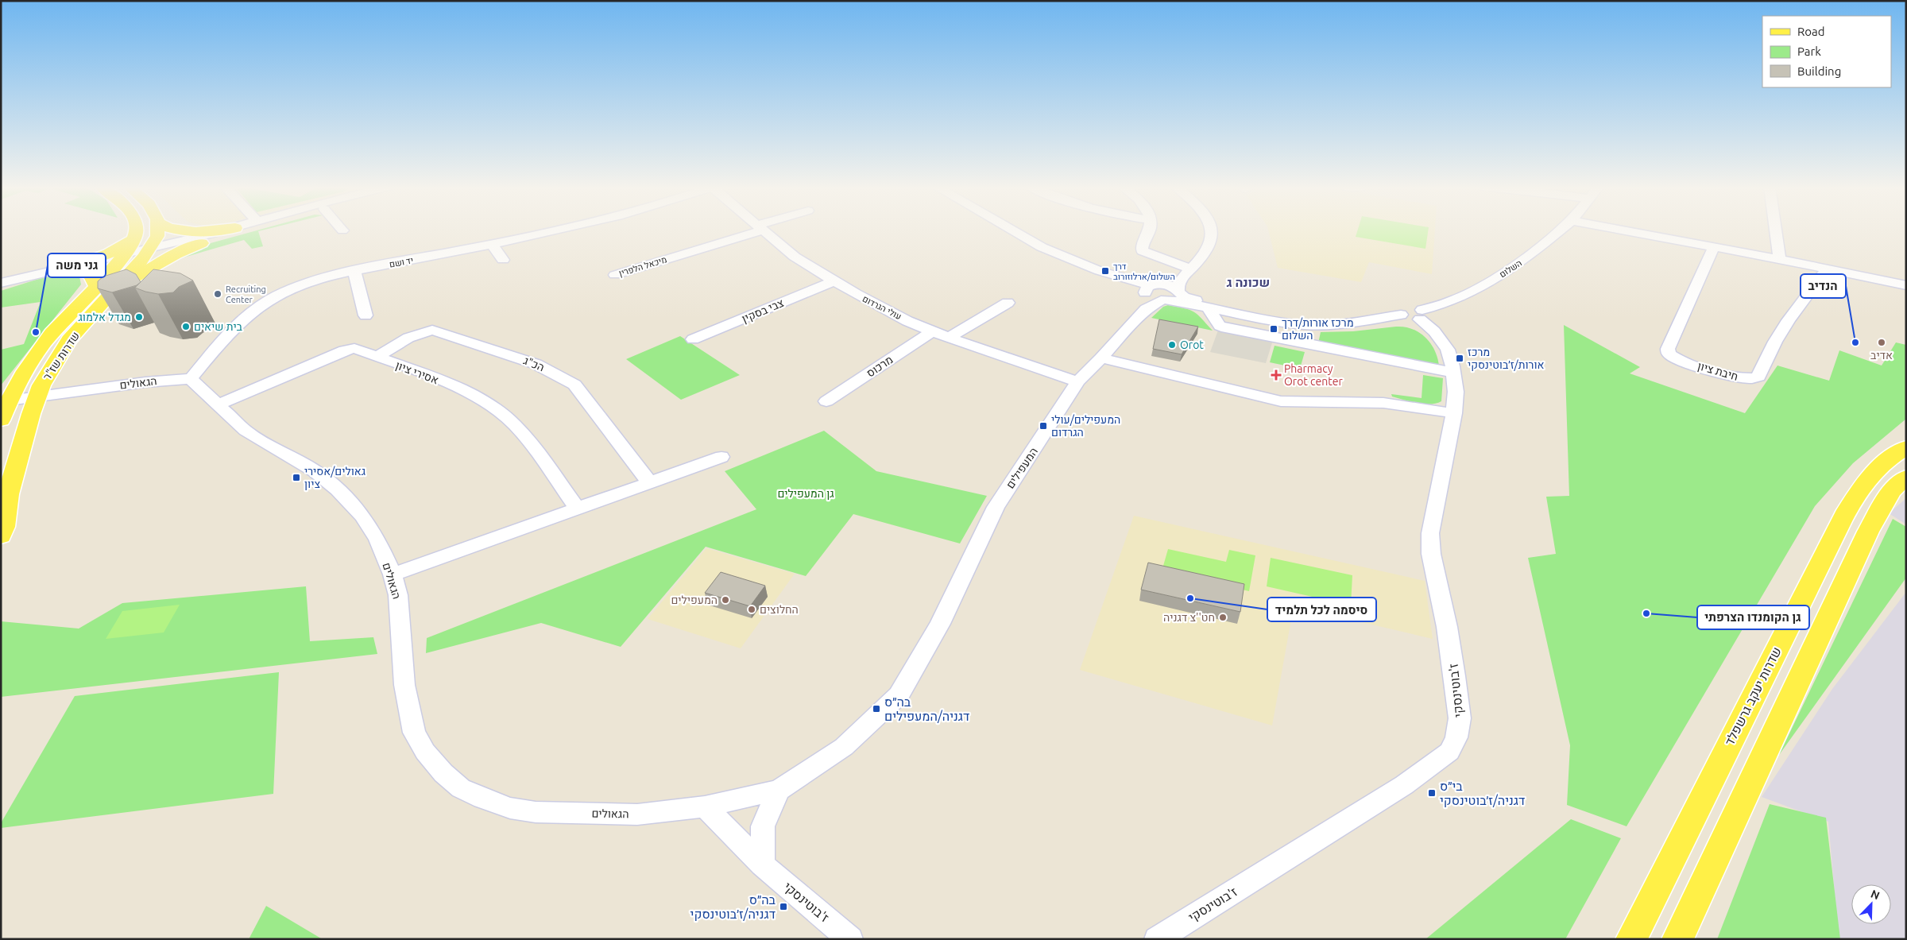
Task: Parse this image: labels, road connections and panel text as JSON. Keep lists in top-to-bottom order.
{
  "streets": {
    "main road": ["שדרות שז\"ר", "שדרות יעקב גרשפלד"],
    "street": [
      "יד ושם",
      "מיכאל הלפרין",
      "השלום",
      "עולי הגרדום",
      "צבי בסקין",
      "הכ\"ג",
      "מרכוס",
      "חיבת ציון",
      "אסירי ציון",
      "הגאולים",
      "המעפילים",
      "ז'בוטינסקי"
    ]
  },
  "crossings": [
    ["יד ושם", "הגאולים"],
    ["השלום", "ז'בוטינסקי"],
    ["עולי הגרדום", "צבי בסקין"],
    ["עולי הגרדום", "מרכוס"],
    ["עולי הגרדום", "המעפילים"],
    ["שדרות שז\"ר", "הגאולים"],
    ["הכ\"ג", "אסירי ציון"],
    ["אסירי ציון", "הגאולים"],
    ["הגאולים", "המעפילים"],
    ["הגאולים", "ז'בוטינסקי"],
    ["המעפילים", "ז'בוטינסקי"]
  ],
  "districts": ["שכונה ג"],
  "parks": ["גן המעפילים"],
  "places": {
    "transit": [
      "דרך השלום/ארלוזורוב",
      "מרכז אורות/דרך השלום",
      "מרכז אורות/ז׳בוטינסקי",
      "המעפילים/עולי הגרדום",
      "גאולים/אסירי ציון",
      "בה״ס דגניה/המעפילים",
      "בי״ס דגניה/ז׳בוטינסקי",
      "בה״ס דגניה/ז׳בוטינסקי"
    ],
    "other": [
      "Recruiting Center",
      "מגדל אלמוג",
      "בית שיאים",
      "גני משה",
      "הנדיב",
      "אדיב",
      "Orot",
      "סיסמה לכל תלמיד",
      "המעפילים",
      "החלוצים",
      "גן הקומנדו הצרפתי",
      "חט''צ דגניה"
    ],
    "health": ["Pharmacy Orot center"]
  },
  "legend": ["Road", "Park", "Building"],
  "north": "top right"
}
